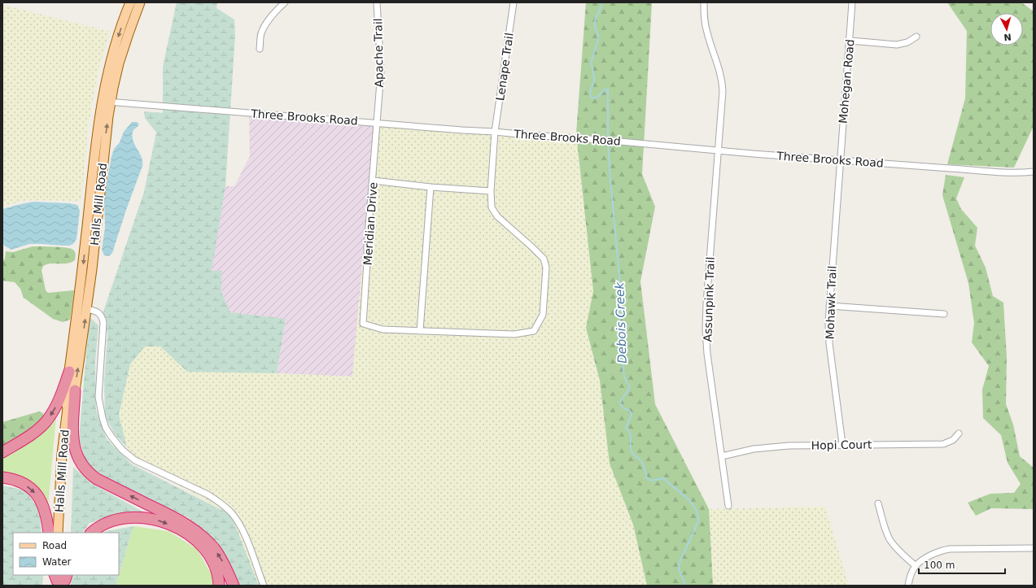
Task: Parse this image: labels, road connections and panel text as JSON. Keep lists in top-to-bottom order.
{
  "streets": {
    "main road": ["Halls Mill Road"],
    "street": [
      "Apache Trail",
      "Lenape Trail",
      "Mohegan Road",
      "Three Brooks Road",
      "Meridian Drive",
      "Assunpink Trail",
      "Mohawk Trail",
      "Hopi Court"
    ]
  },
  "crossings": [
    ["Apache Trail", "Three Brooks Road"],
    ["Apache Trail", "Meridian Drive"],
    ["Lenape Trail", "Three Brooks Road"],
    ["Lenape Trail", "Meridian Drive"],
    ["Mohegan Road", "Three Brooks Road"],
    ["Mohegan Road", "Mohawk Trail"],
    ["Three Brooks Road", "Halls Mill Road"],
    ["Three Brooks Road", "Meridian Drive"],
    ["Three Brooks Road", "Assunpink Trail"],
    ["Three Brooks Road", "Mohawk Trail"],
    ["Assunpink Trail", "Hopi Court"],
    ["Mohawk Trail", "Hopi Court"]
  ],
  "water": ["Debois Creek"],
  "legend": ["Road", "Water"],
  "scale_bar": "100 m",
  "north": "bottom"
}
